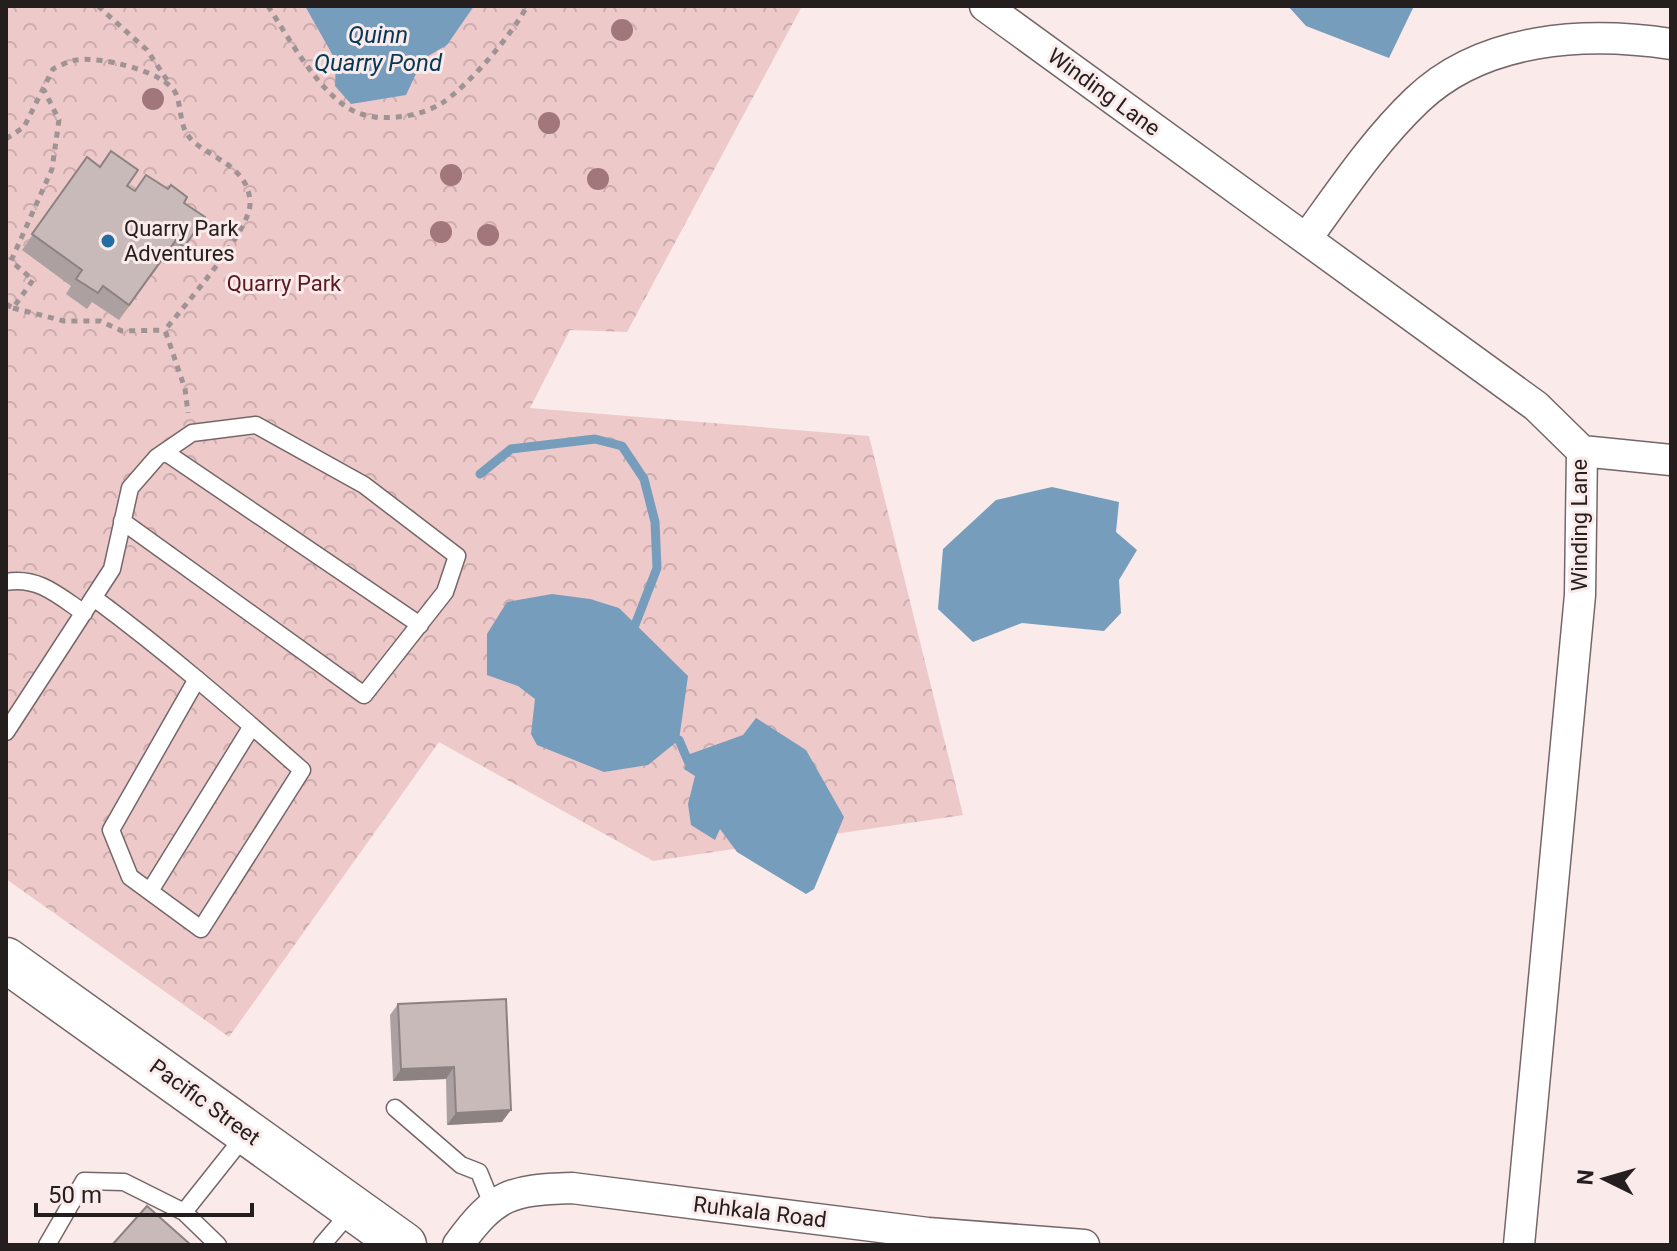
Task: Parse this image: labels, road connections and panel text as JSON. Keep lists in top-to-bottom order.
{
  "streets": {
    "main road": ["Pacific Street"],
    "street": ["Winding Lane", "Ruhkala Road"]
  },
  "water": ["Quinn Quarry Pond"],
  "parks": ["Quarry Park"],
  "places": ["Quarry Park Adventures"],
  "scale_bar": "50 m",
  "north": "left"
}
